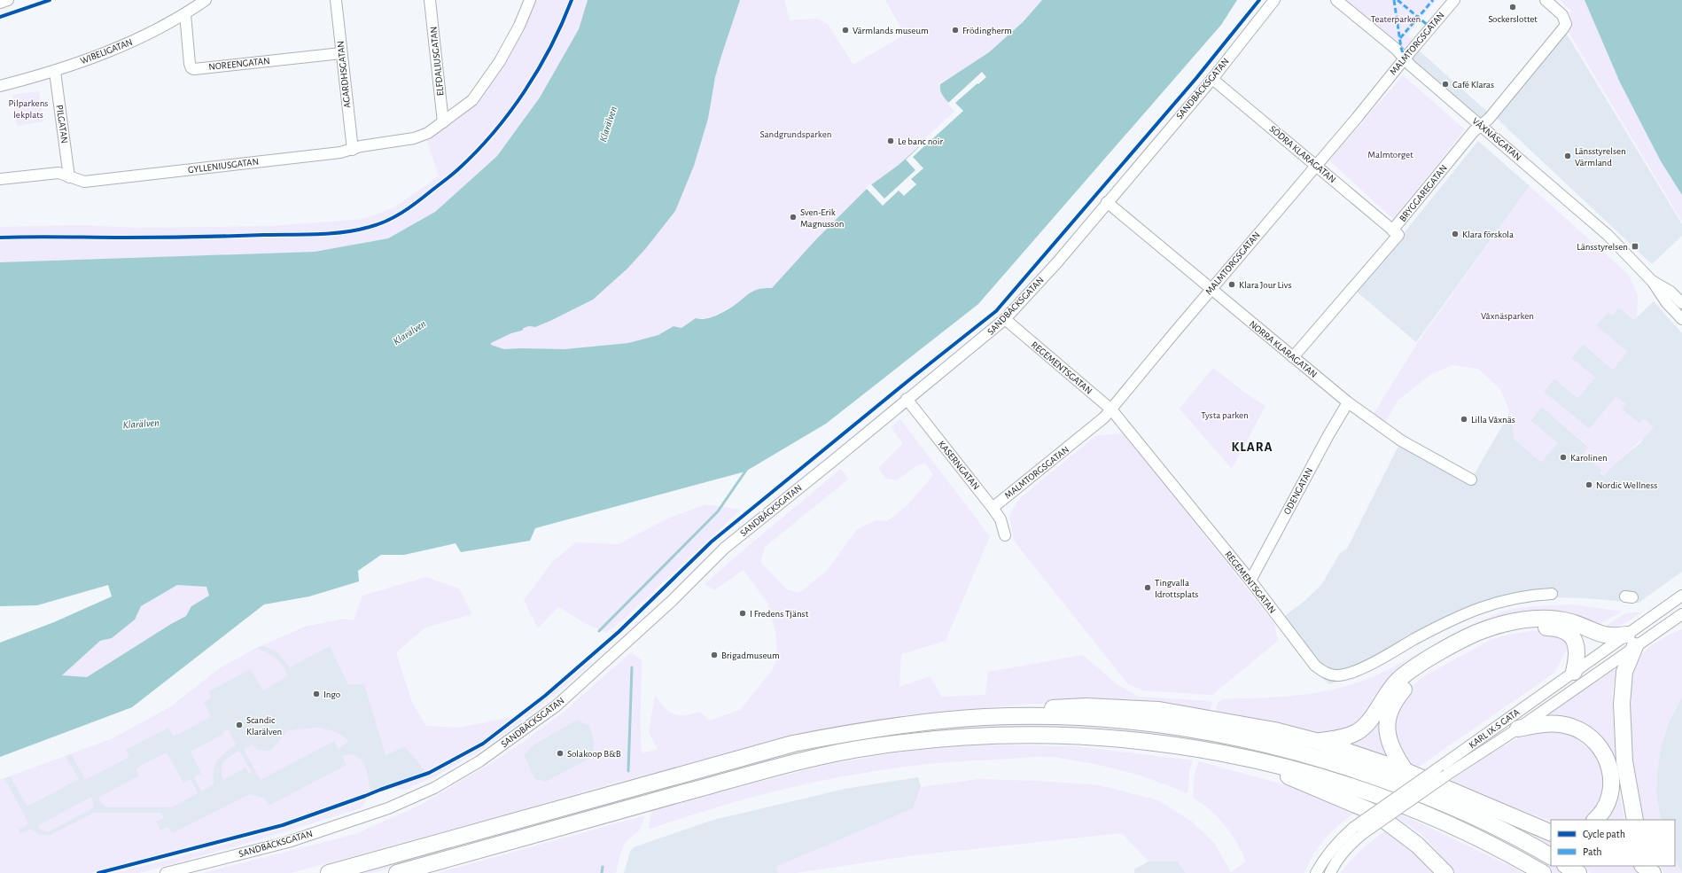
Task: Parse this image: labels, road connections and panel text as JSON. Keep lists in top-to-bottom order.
{
  "streets": {
    "street": [
      "MALMTORGSGATAN",
      "WIBELIGATAN",
      "ELFDALIUSGATAN",
      "NOREENGATAN",
      "AGARDHSGATAN",
      "SANDBÄCKSGATAN",
      "PILGATAN",
      "VÅXNÄSGATAN",
      "SÖDRA KLARAGATAN",
      "GYLLENIUSGATAN",
      "BRYGGAREGATAN",
      "NORRA KLARAGATAN",
      "REGEMENTSGATAN",
      "KASERNGATAN",
      "ODENGATAN",
      "KARL IX:S GATA"
    ]
  },
  "crossings": [
    ["MALMTORGSGATAN", "VÅXNÄSGATAN"],
    ["MALMTORGSGATAN", "SÖDRA KLARAGATAN"],
    ["MALMTORGSGATAN", "NORRA KLARAGATAN"],
    ["MALMTORGSGATAN", "REGEMENTSGATAN"],
    ["MALMTORGSGATAN", "KASERNGATAN"],
    ["WIBELIGATAN", "NOREENGATAN"],
    ["WIBELIGATAN", "PILGATAN"],
    ["ELFDALIUSGATAN", "GYLLENIUSGATAN"],
    ["NOREENGATAN", "AGARDHSGATAN"],
    ["AGARDHSGATAN", "GYLLENIUSGATAN"],
    ["SANDBÄCKSGATAN", "SÖDRA KLARAGATAN"],
    ["SANDBÄCKSGATAN", "NORRA KLARAGATAN"],
    ["SANDBÄCKSGATAN", "REGEMENTSGATAN"],
    ["SANDBÄCKSGATAN", "KASERNGATAN"],
    ["PILGATAN", "GYLLENIUSGATAN"],
    ["VÅXNÄSGATAN", "BRYGGAREGATAN"],
    ["SÖDRA KLARAGATAN", "BRYGGAREGATAN"],
    ["BRYGGAREGATAN", "NORRA KLARAGATAN"],
    ["NORRA KLARAGATAN", "ODENGATAN"],
    ["REGEMENTSGATAN", "ODENGATAN"]
  ],
  "districts": ["KLARA"],
  "water": ["Klarälven"],
  "parks": [
    "Teaterparken",
    "Pilparkens lekplats",
    "Sandgrundsparken",
    "Malmtorget",
    "Våxnäsparken",
    "Tysta parken"
  ],
  "places": {
    "other": [
      "Sockerslottet",
      "Värmlands museum",
      "Frödingherm",
      "Café Klaras",
      "Le banc noir",
      "Länsstyrelsen Värmland",
      "Sven-Erik Magnusson",
      "Klara förskola",
      "Klara Jour Livs",
      "Lilla Våxnäs",
      "Karolinen",
      "Nordic Wellness",
      "Tingvalla Idrottsplats",
      "I Fredens Tjänst",
      "Brigadmuseum",
      "Ingo",
      "Scandic Klarälven",
      "Solakoop B&B"
    ],
    "transit": ["Länsstyrelsen"]
  },
  "legend": ["Cycle path", "Path"]
}
